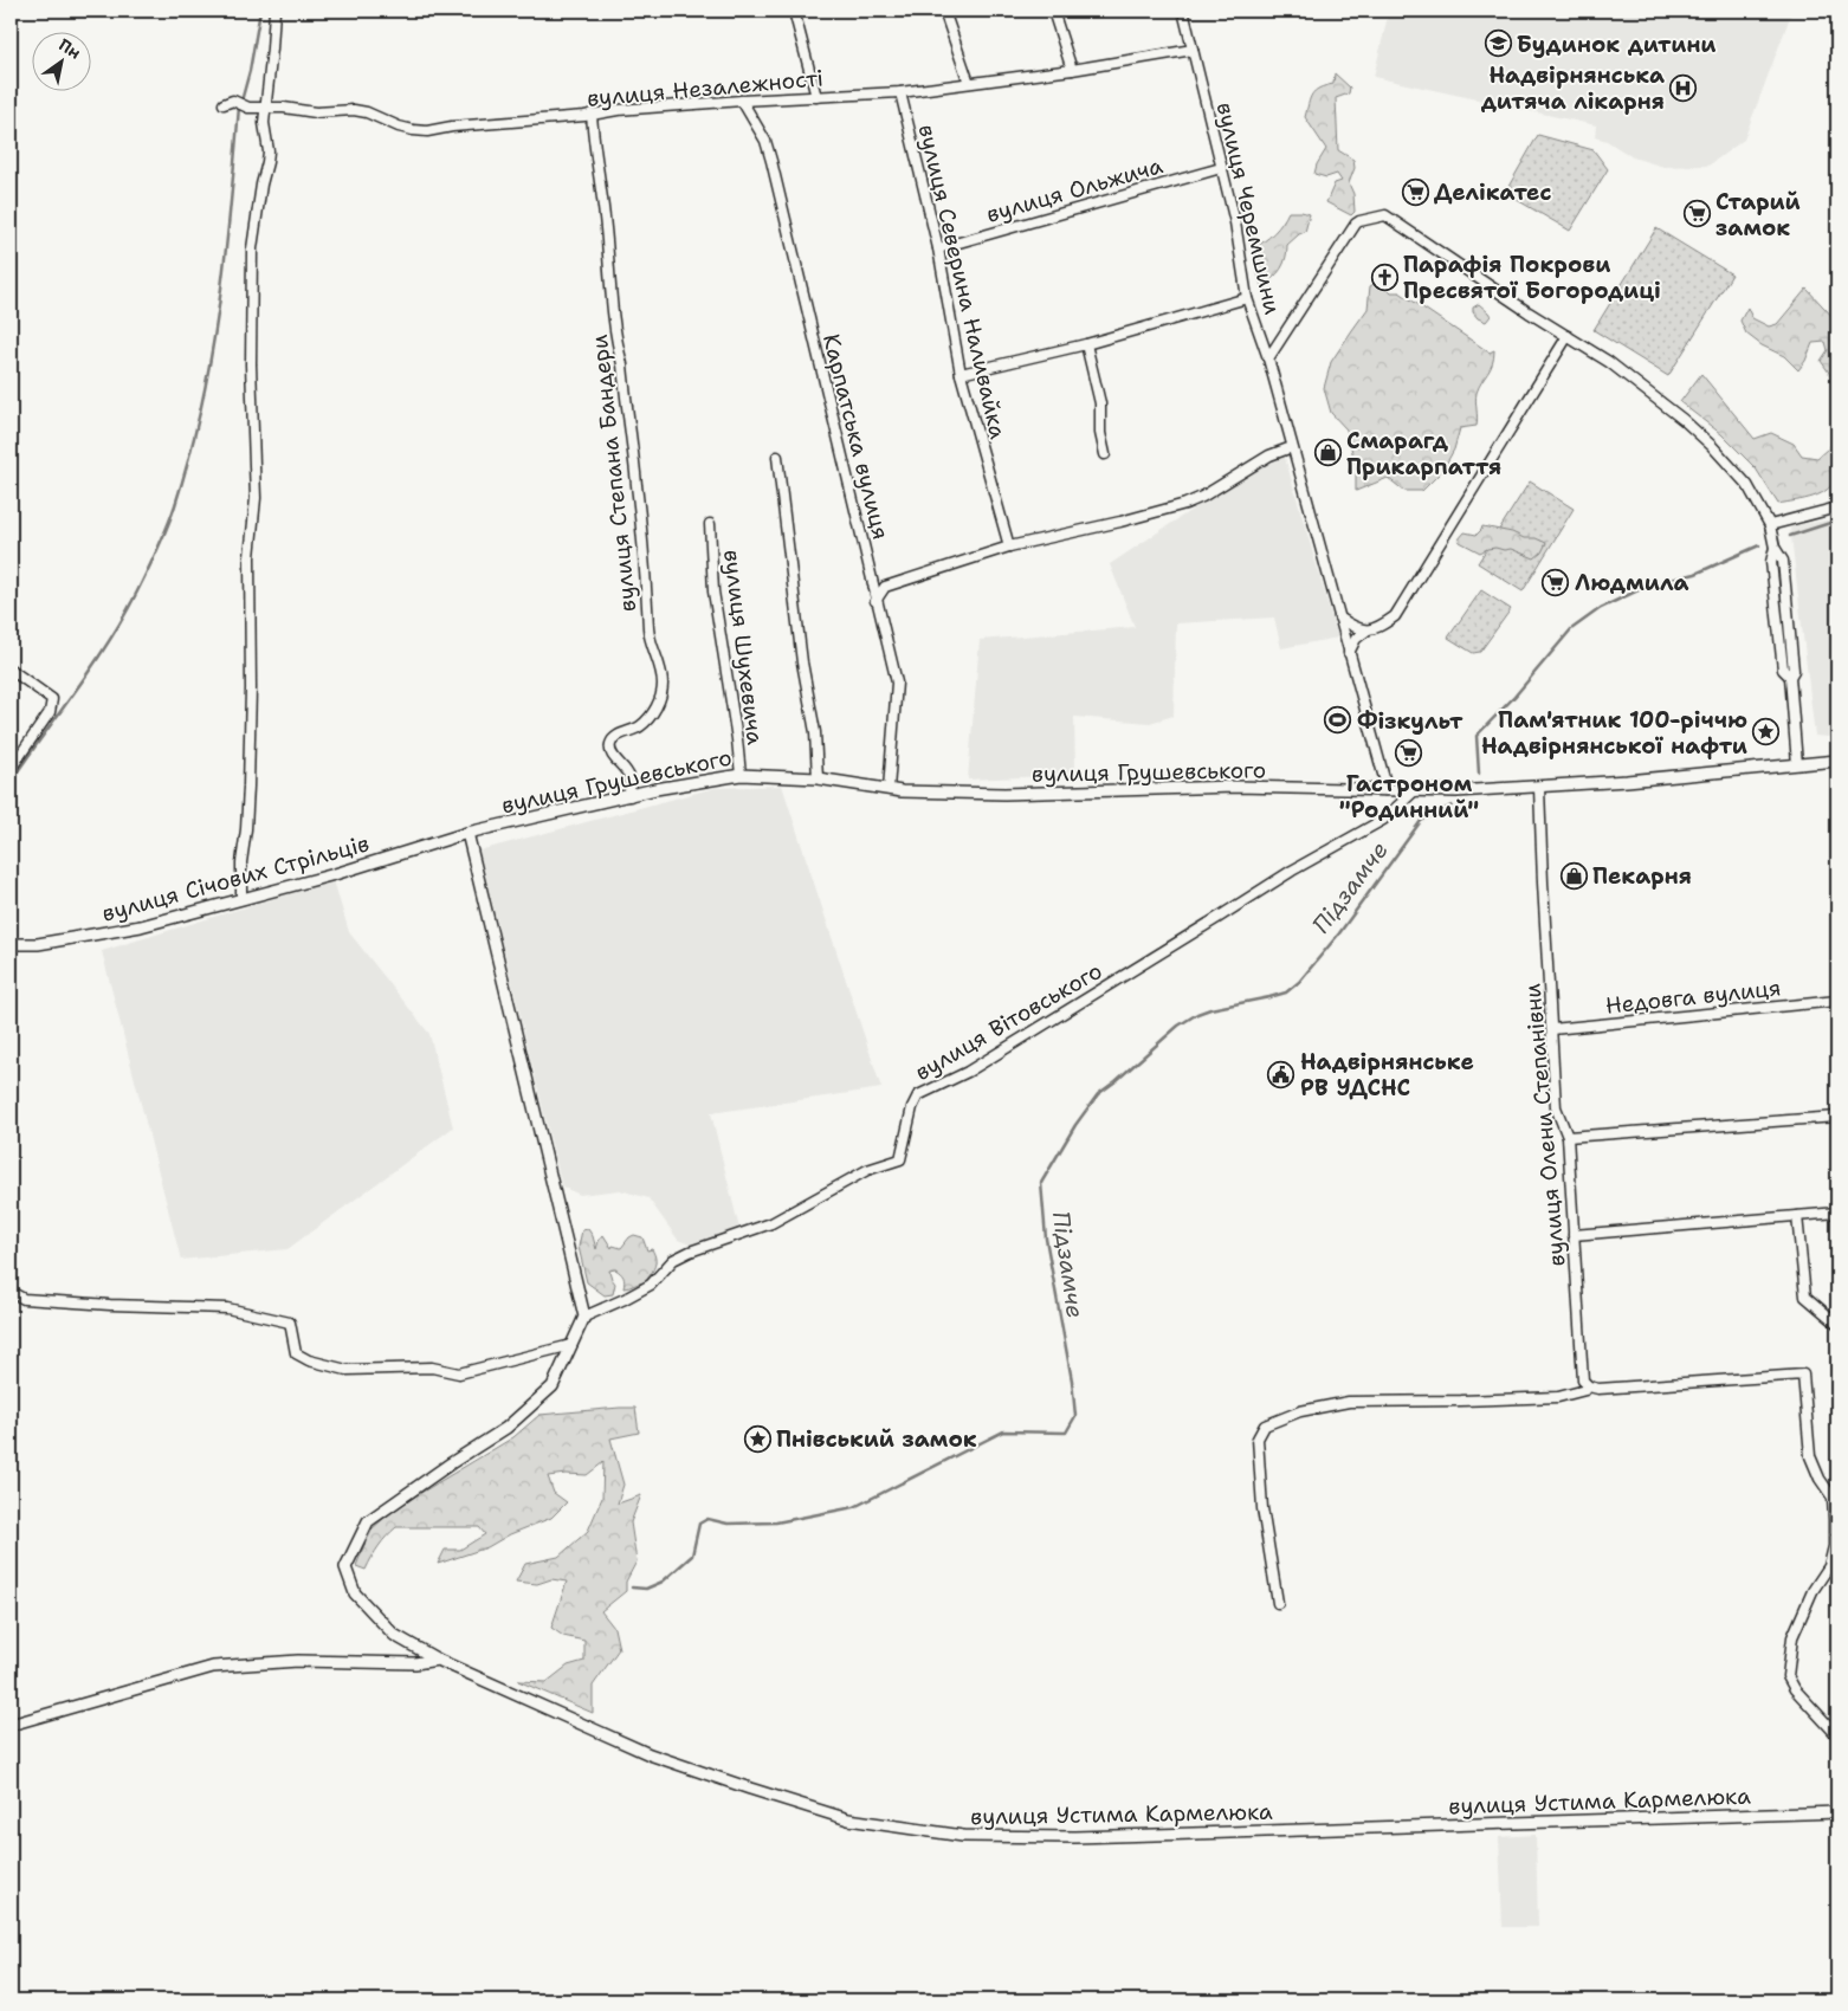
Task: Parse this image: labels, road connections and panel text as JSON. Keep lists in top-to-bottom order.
{
  "streets": {
    "street": [
      "вулиця Незалежності",
      "вулиця Ольжича",
      "вулиця Черемшини",
      "вулиця Северина Наливайка",
      "Карпатська вулиця",
      "вулиця Степана Бандери",
      "вулиця Шухевича",
      "вулиця Грушевського",
      "вулиця Січових Стрільців",
      "Недовга вулиця",
      "вулиця Вітовського",
      "вулиця Олени Степанівни",
      "вулиця Устима Кармелюка"
    ]
  },
  "crossings": [
    ["вулиця Незалежності", "вулиця Черемшини"],
    ["вулиця Незалежності", "вулиця Северина Наливайка"],
    ["вулиця Незалежності", "Карпатська вулиця"],
    ["вулиця Незалежності", "вулиця Степана Бандери"],
    ["вулиця Ольжича", "вулиця Черемшини"],
    ["вулиця Ольжича", "вулиця Северина Наливайка"],
    ["вулиця Черемшини", "вулиця Грушевського"],
    ["Карпатська вулиця", "вулиця Грушевського"],
    ["вулиця Степана Бандери", "вулиця Грушевського"],
    ["вулиця Шухевича", "вулиця Грушевського"],
    ["вулиця Грушевського", "вулиця Січових Стрільців"],
    ["вулиця Грушевського", "вулиця Вітовського"],
    ["вулиця Грушевського", "вулиця Олени Степанівни"],
    ["Недовга вулиця", "вулиця Олени Степанівни"],
    ["вулиця Вітовського", "вулиця Устима Кармелюка"]
  ],
  "water": ["Підзамче"],
  "places": {
    "school or university": ["Будинок дитини"],
    "hospital": ["Надвірнянська дитяча лікарня"],
    "supermarket": [
      "Делікатес",
      "Старий замок",
      "Людмила",
      "Гастроном \"Родинний\""
    ],
    "church": ["Парафія Покрови Пресвятої Богородиці"],
    "shop": ["Смарагд Прикарпаття", "Пекарня"],
    "sports": ["Фізкульт"],
    "place": ["Пам'ятник 100-річчю Надвірнянської нафти", "Пнівський замок"],
    "public building": ["Надвірнянське РВ УДСНС"]
  },
  "north": "top right"
}
